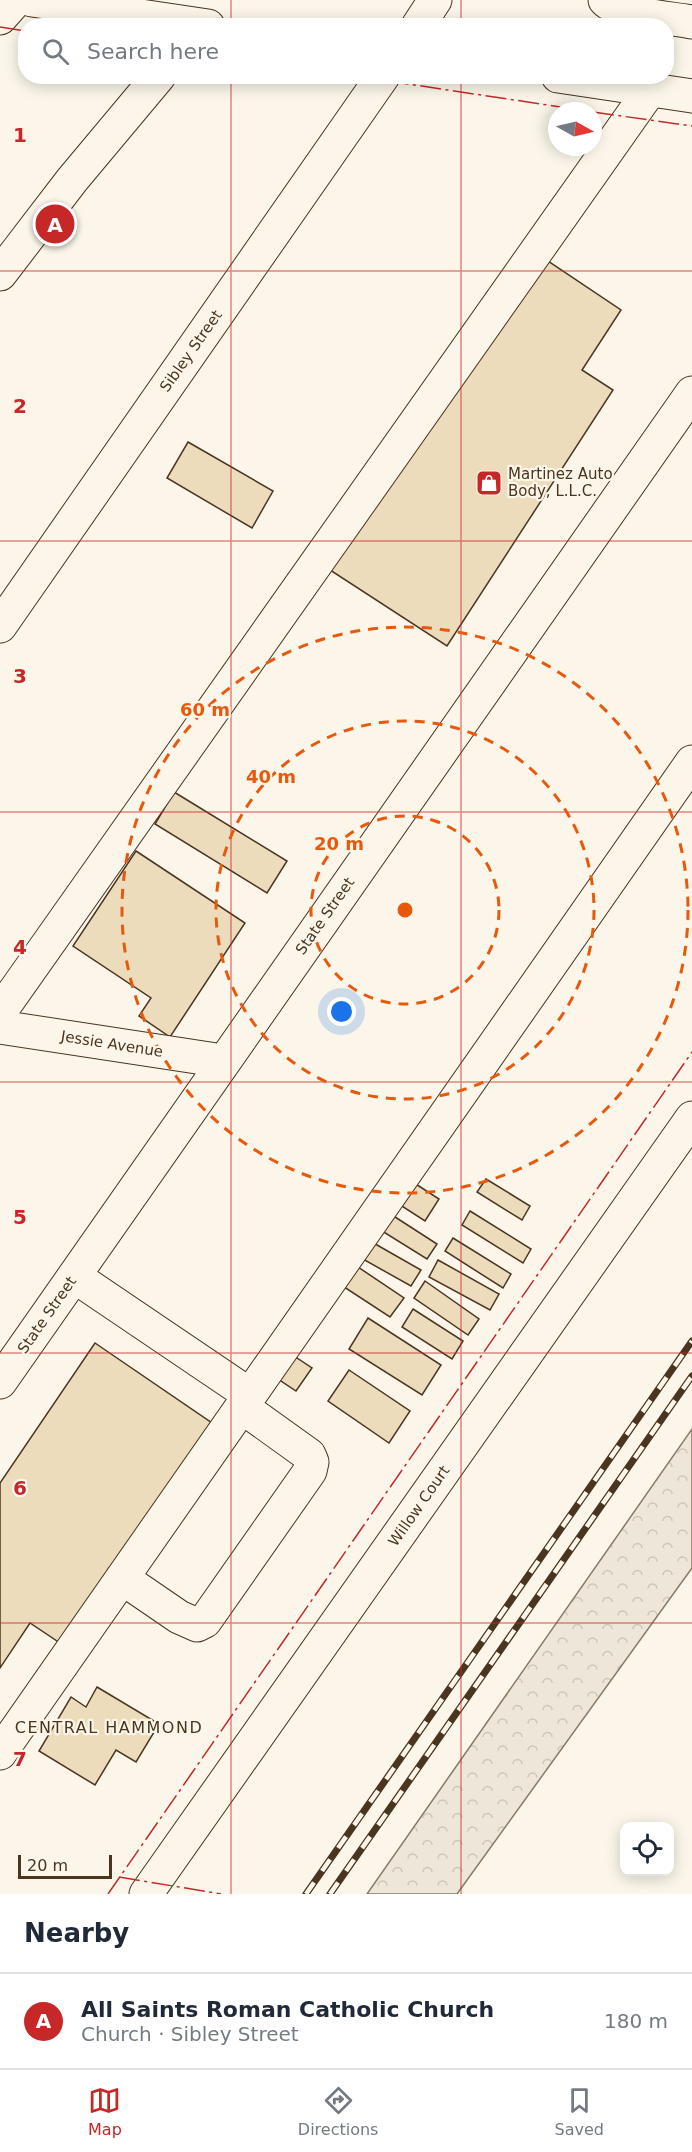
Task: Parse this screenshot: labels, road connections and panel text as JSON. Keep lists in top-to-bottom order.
{
  "streets": {
    "street": [
      "Sibley Street",
      "State Street",
      "Jessie Avenue",
      "Willow Court"
    ]
  },
  "crossings": [
    ["State Street", "Jessie Avenue"]
  ],
  "districts": ["CENTRAL HAMMOND"],
  "places": {
    "shop": ["Martinez Auto Body, L.L.C."]
  },
  "scale_bar": "20 m",
  "north": "right",
  "page": {
    "search": "Search here",
    "pins": "A",
    "scale": "20 m",
    "heading": "Nearby",
    "list": [
      {
        "mark": "A",
        "name": "All Saints Roman Catholic Church",
        "note": "Church · Sibley Street",
        "value": "180 m"
      }
    ],
    "nav": ["Map", "Directions", "Saved"]
  },
  "grid": {
    "rows": [
      "1",
      "2",
      "3",
      "4",
      "5",
      "6",
      "7"
    ]
  },
  "rings": ["60 m", "40 m", "20 m"]
}
